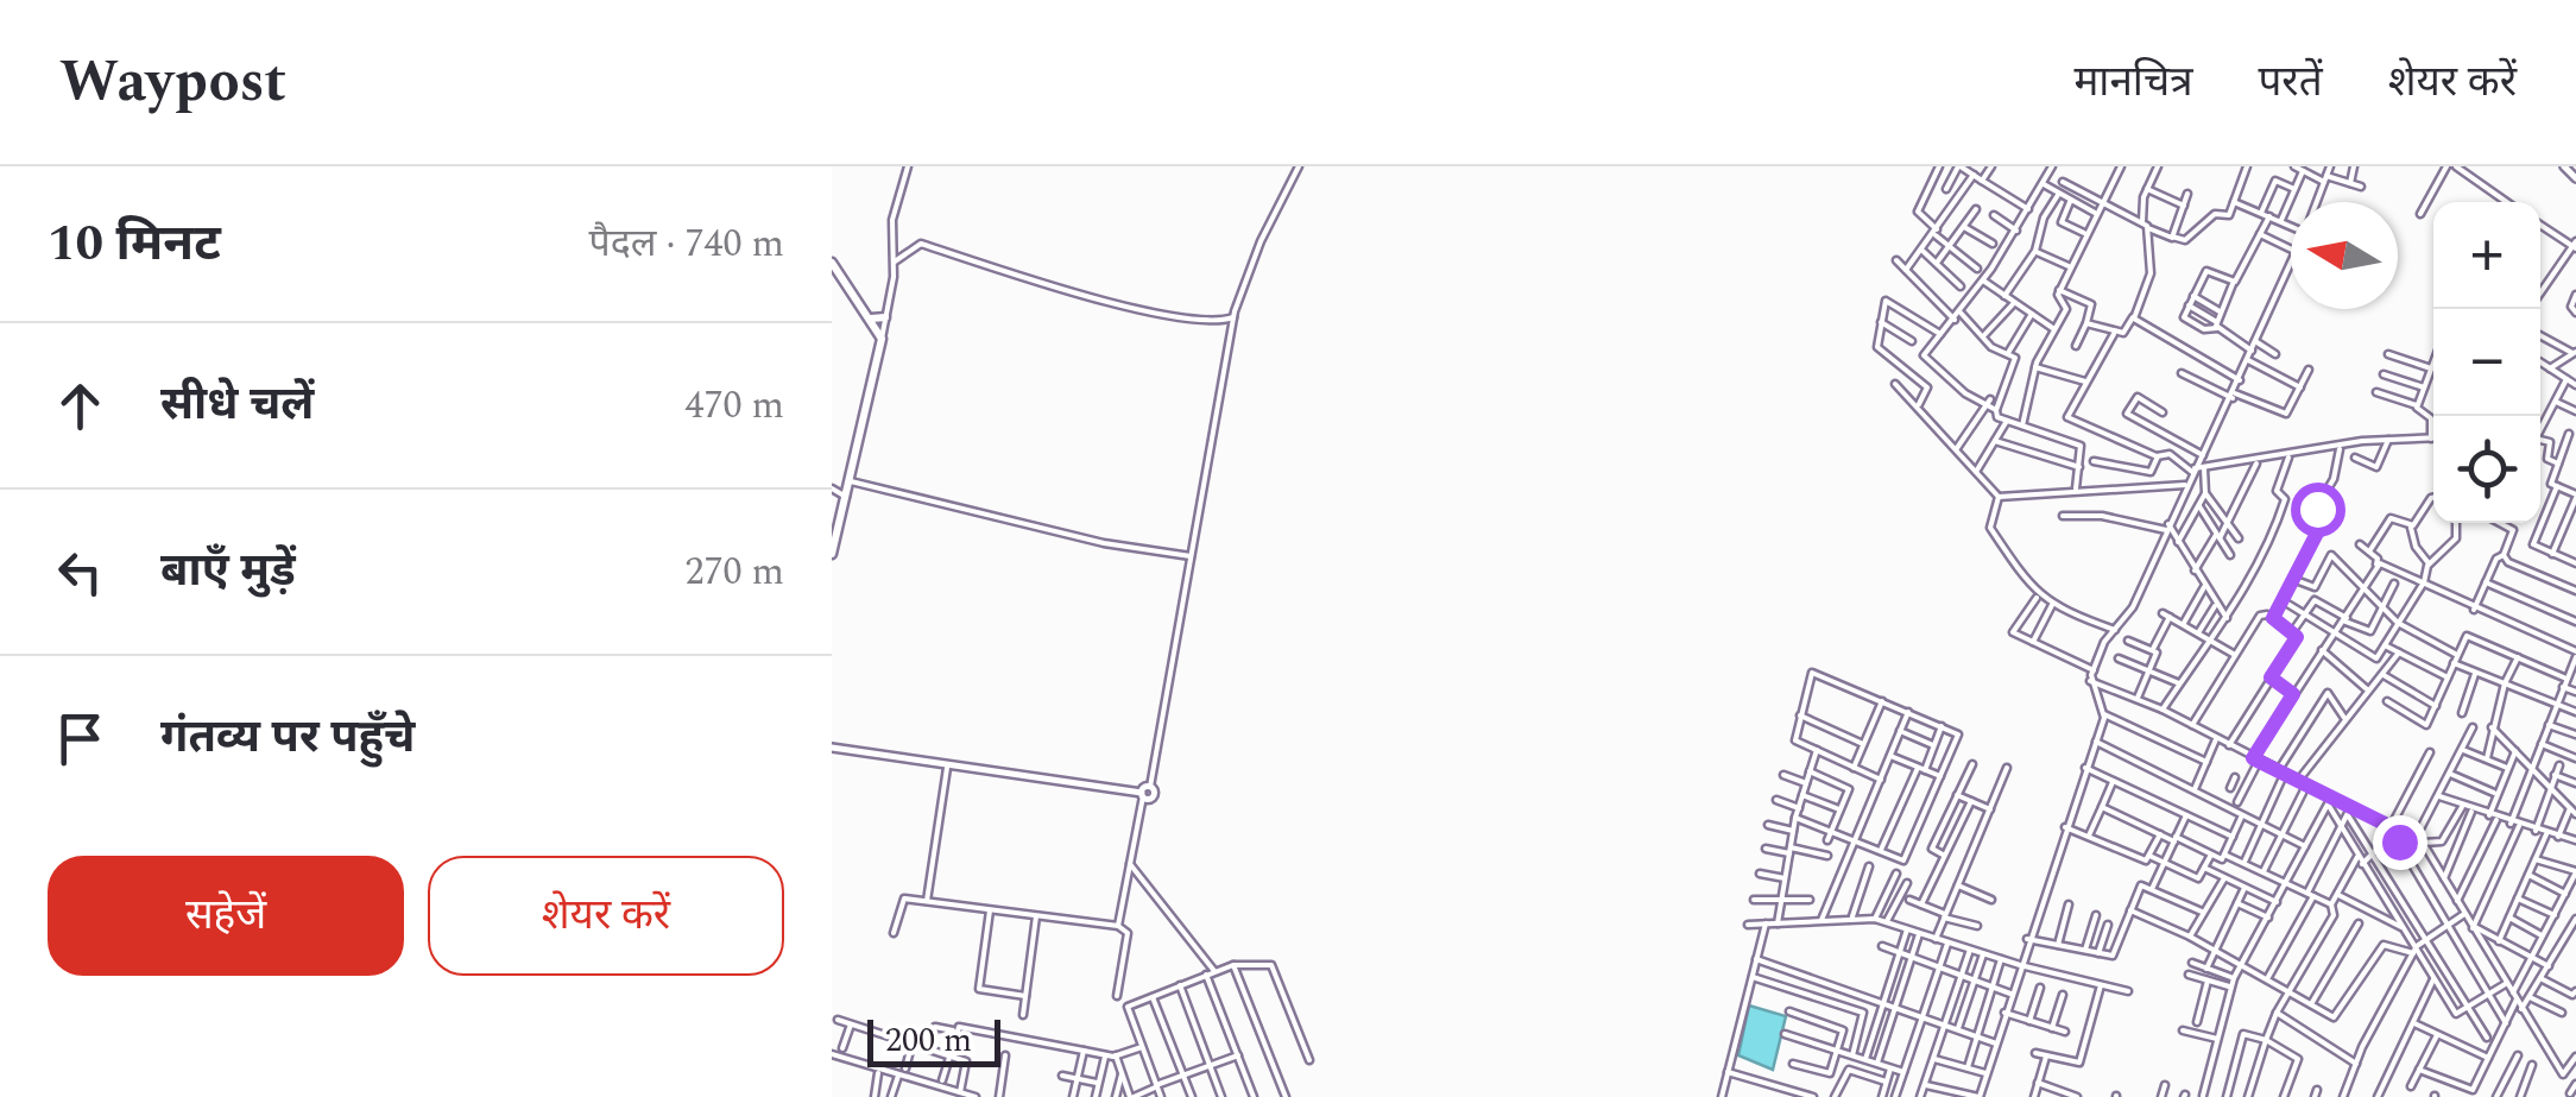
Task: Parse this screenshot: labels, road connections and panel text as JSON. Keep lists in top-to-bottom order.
{
  "scale_bar": "200 m",
  "north": "left",
  "page": {
    "header": "Waypost",
    "nav": ["मानचित्र", "परतें", "शेयर करें"],
    "heading": ["10 मिनट", "पैदल · 740 m"],
    "map_buttons": ["+", "−"],
    "list": [
      ["सीधे चलें", "470 m"],
      ["बाएँ मुड़ें", "270 m"],
      "गंतव्य पर पहुँचे"
    ],
    "buttons": ["सहेजें", "शेयर करें"],
    "scale": "200 m"
  }
}
